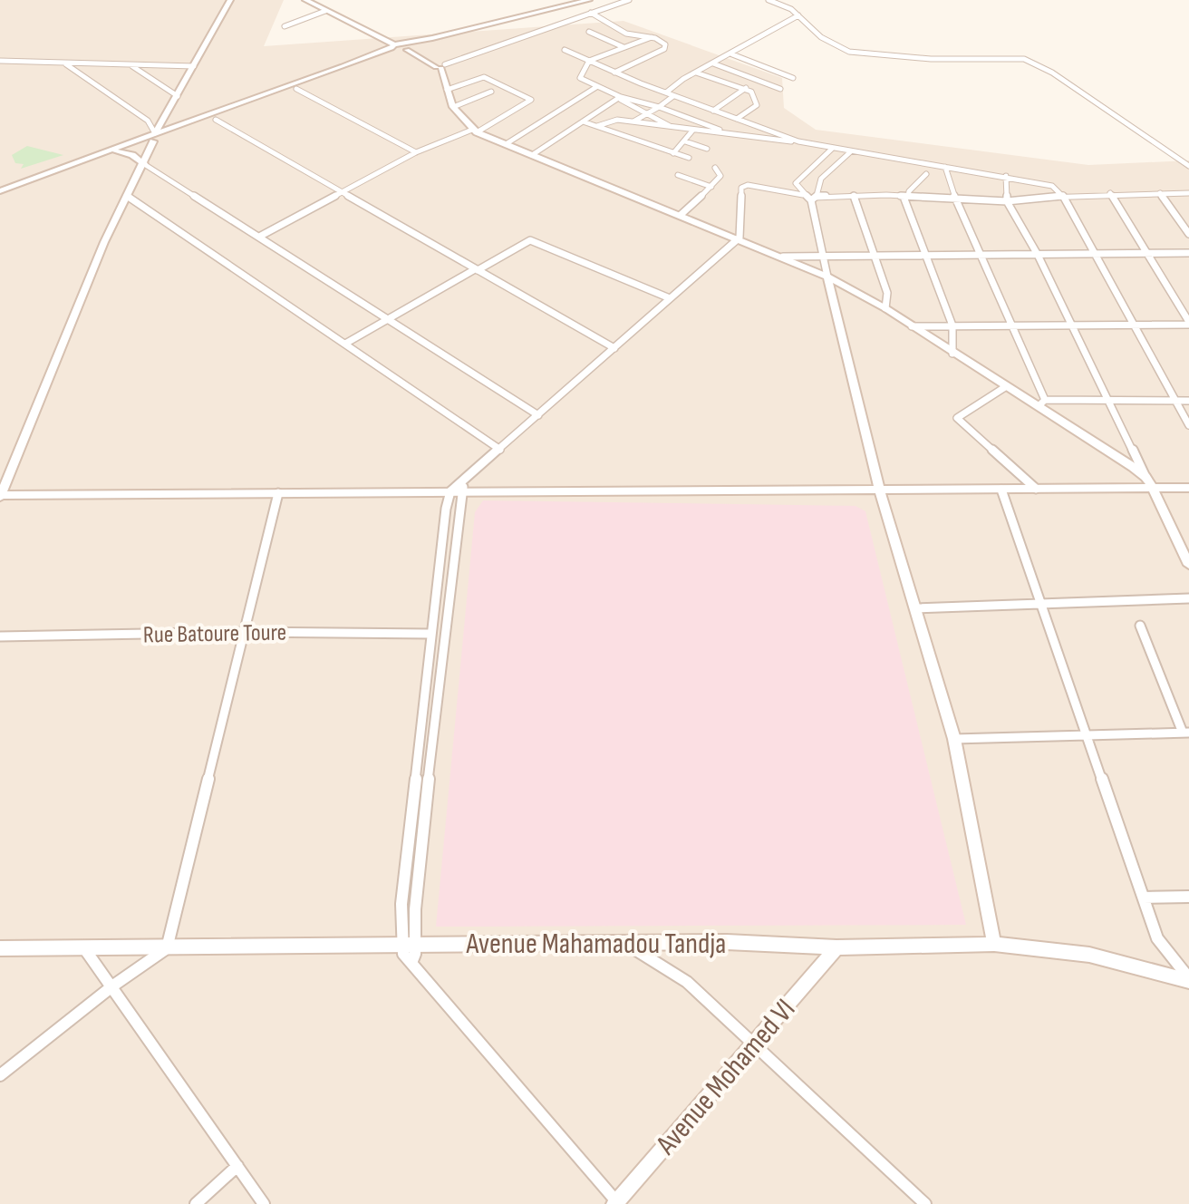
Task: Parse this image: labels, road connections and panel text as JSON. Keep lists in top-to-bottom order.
{
  "streets": {
    "street": ["Rue Batoure Toure", "Avenue Mahamadou Tandja", "Avenue Mohamed VI"]
  },
  "crossings": [
    ["Avenue Mahamadou Tandja", "Avenue Mohamed VI"]
  ]
}
